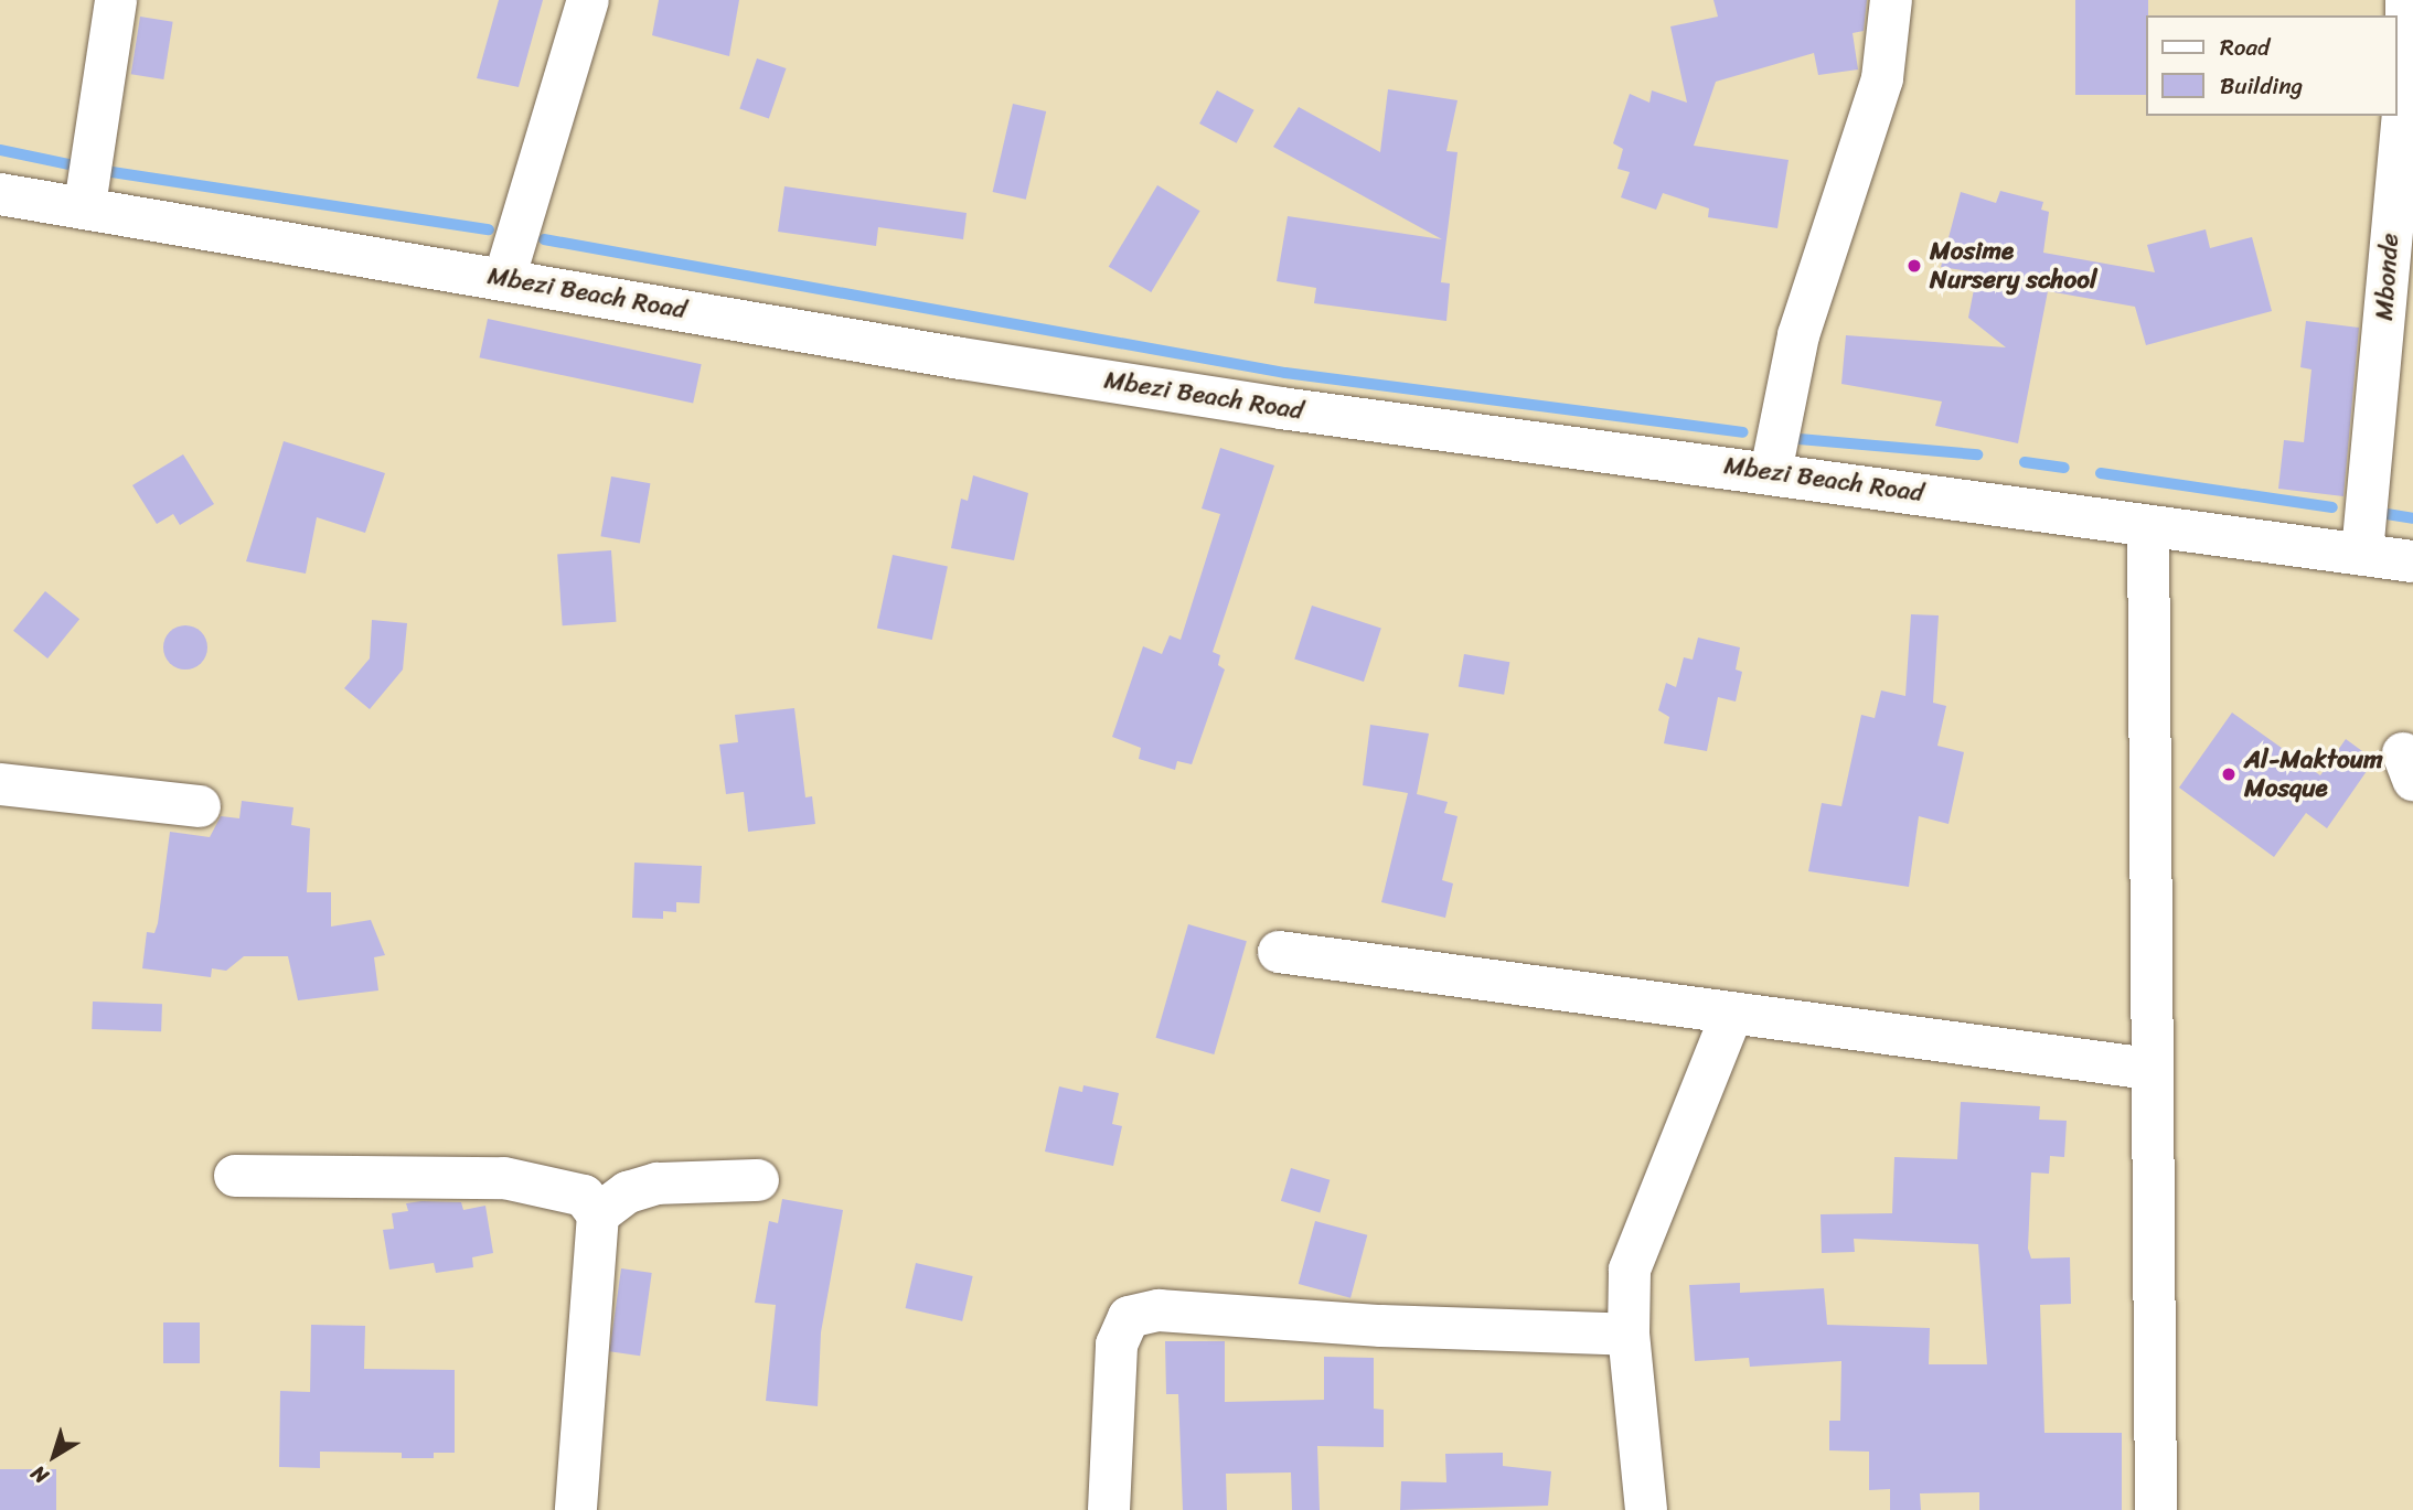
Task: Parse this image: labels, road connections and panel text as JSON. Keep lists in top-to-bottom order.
{
  "streets": {
    "street": ["Mbonde", "Mbezi Beach Road"]
  },
  "crossings": [
    ["Mbonde", "Mbezi Beach Road"]
  ],
  "places": ["Mosime Nursery school", "Al-Maktoum Mosque"],
  "legend": ["Road", "Building"],
  "north": "bottom left"
}
